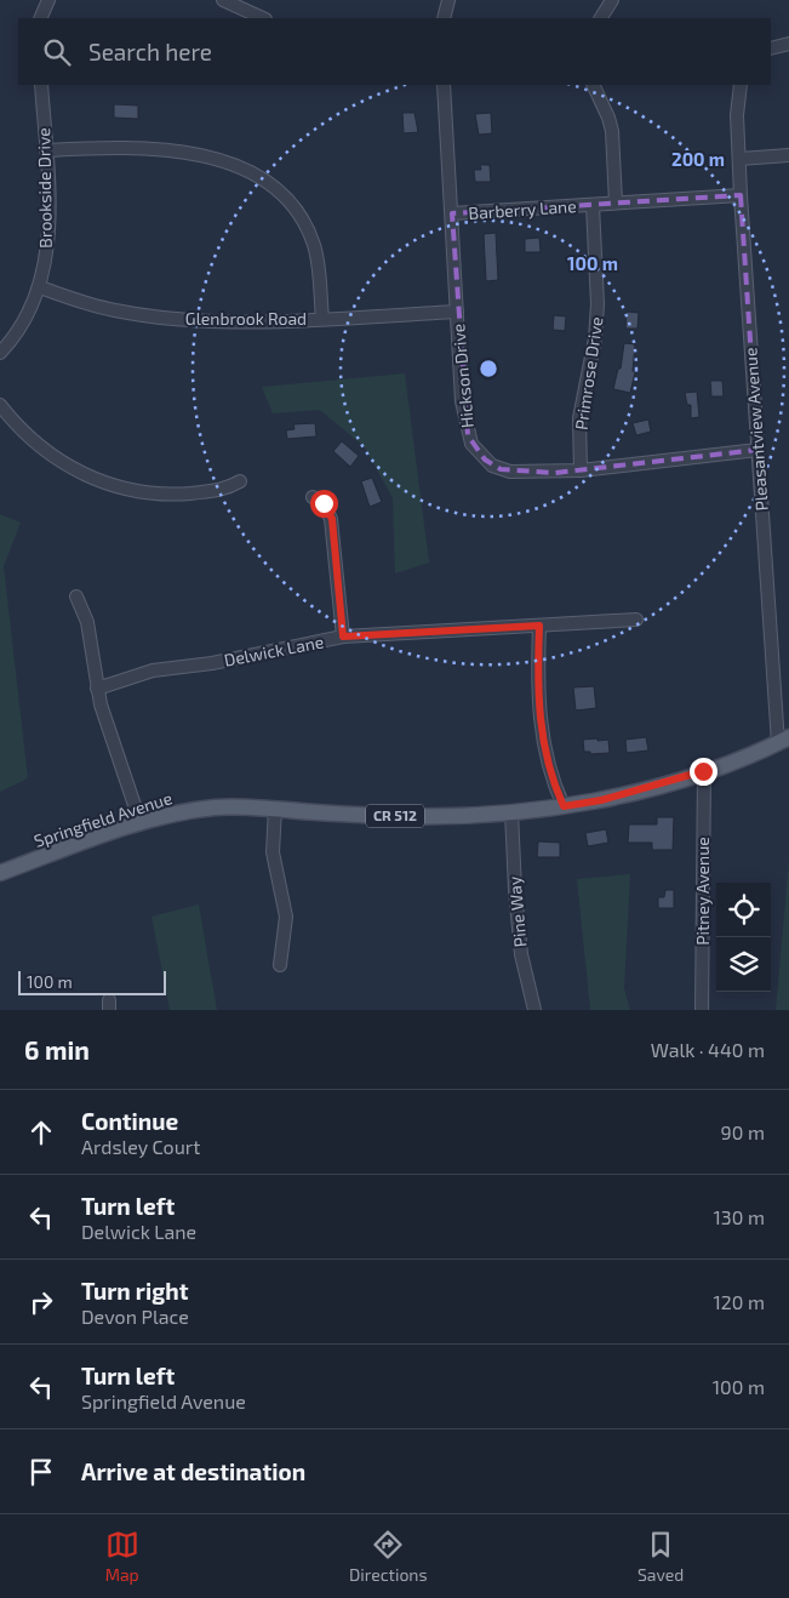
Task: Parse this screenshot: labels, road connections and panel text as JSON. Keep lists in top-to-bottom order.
{
  "streets": {
    "main road": ["CR 512", "Springfield Avenue"],
    "street": [
      "Brookside Drive",
      "Barberry Lane",
      "Glenbrook Road",
      "Primrose Drive",
      "Hickson Drive",
      "Pleasantview Avenue",
      "Delwick Lane",
      "Pitney Avenue",
      "Pine Way"
    ]
  },
  "crossings": [
    ["Brookside Drive", "Glenbrook Road"],
    ["Barberry Lane", "Primrose Drive"],
    ["Barberry Lane", "Hickson Drive"],
    ["Glenbrook Road", "Hickson Drive"],
    ["Primrose Drive", "Hickson Drive"],
    ["Hickson Drive", "Pleasantview Avenue"],
    ["Pleasantview Avenue", "Springfield Avenue"],
    ["Springfield Avenue", "Pitney Avenue"],
    ["Springfield Avenue", "Pine Way"]
  ],
  "scale_bar": "100 m",
  "page": {
    "search": "Search here",
    "scale": "100 m",
    "heading": ["6 min", "Walk · 440 m"],
    "list": [
      ["Continue", "Ardsley Court", "90 m"],
      ["Turn left", "Delwick Lane", "130 m"],
      ["Turn right", "Devon Place", "120 m"],
      ["Turn left", "Springfield Avenue", "100 m"],
      "Arrive at destination"
    ],
    "nav": ["Map", "Directions", "Saved"]
  },
  "rings": ["200 m", "100 m"]
}
